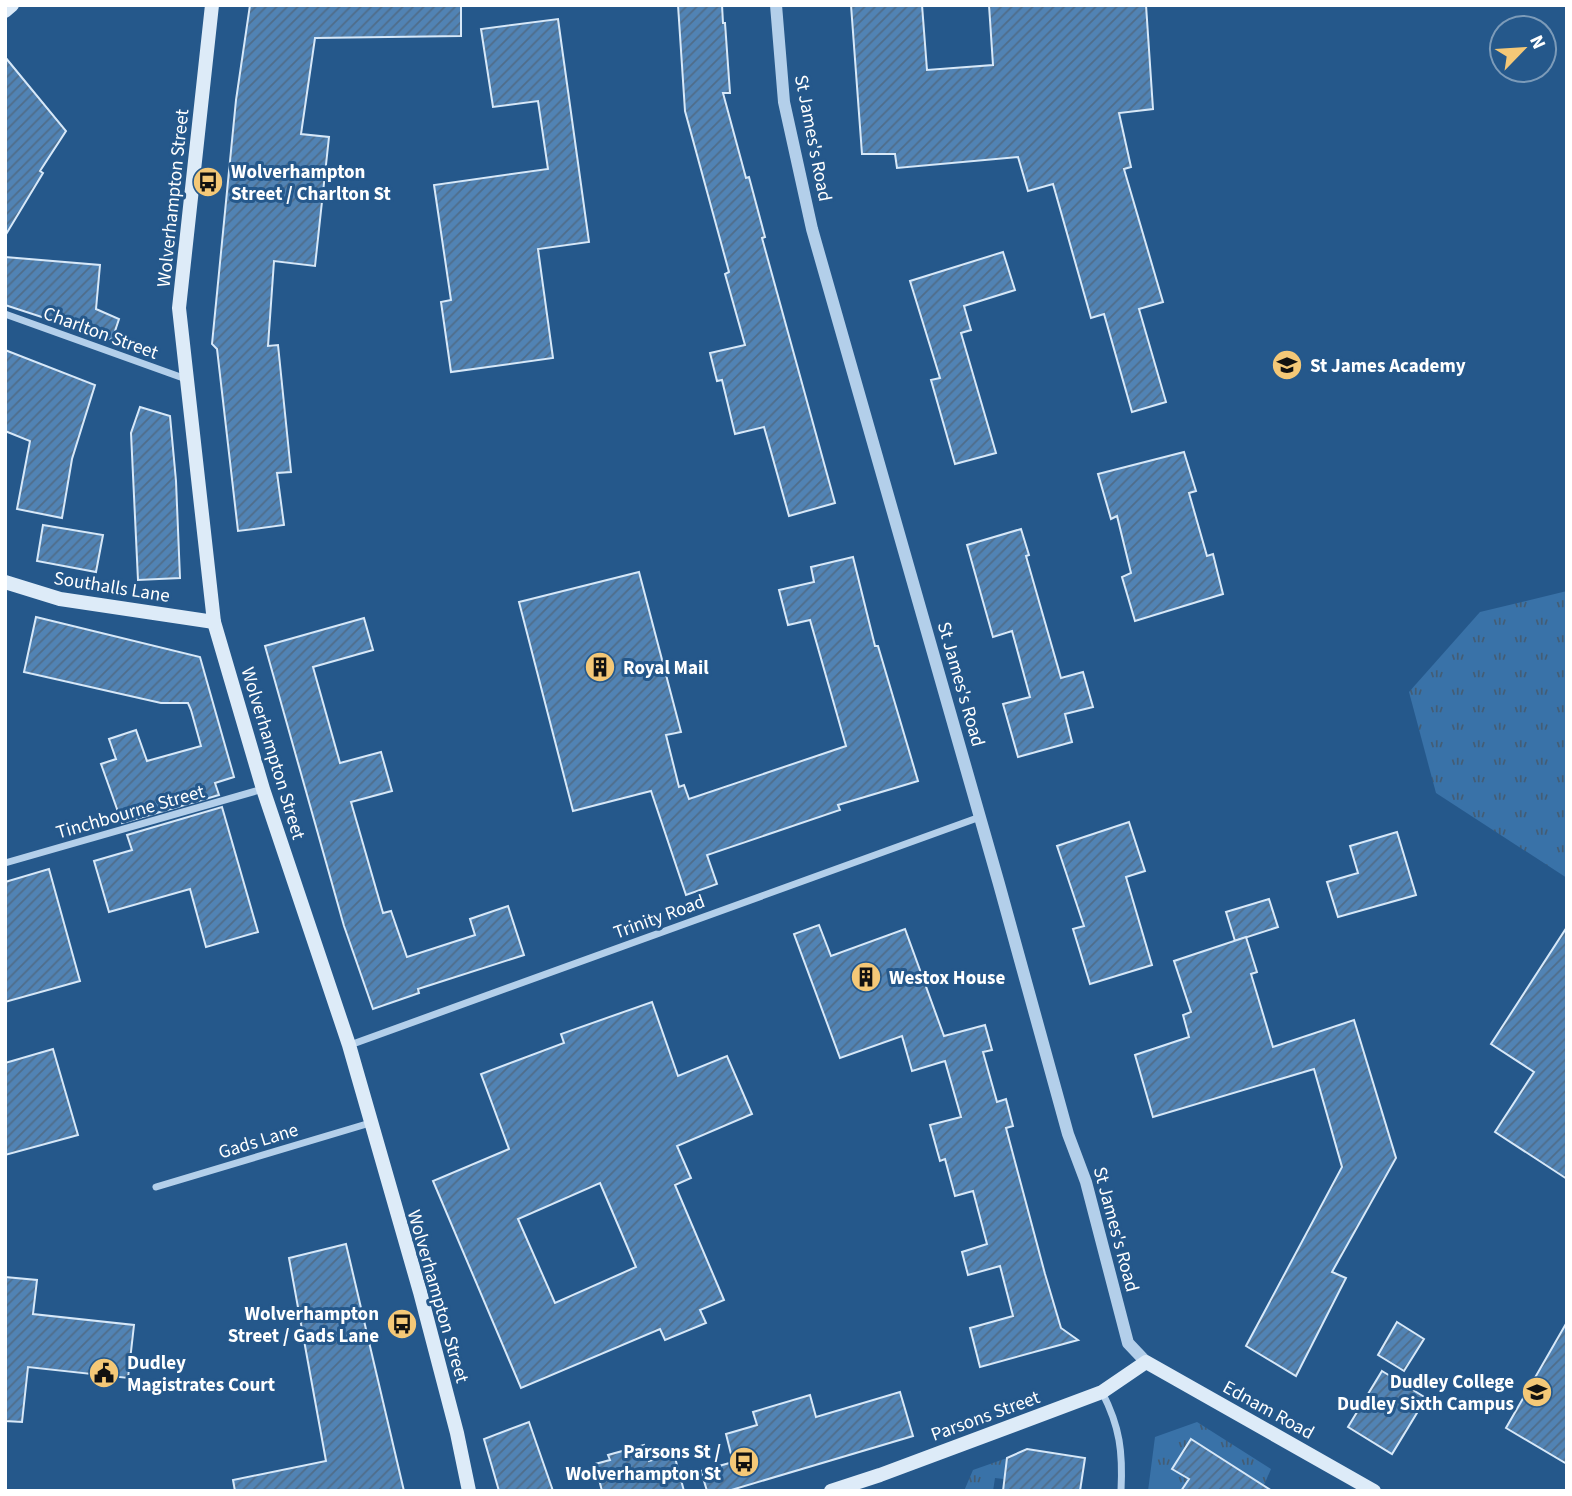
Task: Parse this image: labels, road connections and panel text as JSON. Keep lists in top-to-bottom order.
{
  "streets": {
    "main road": [
      "Wolverhampton Street",
      "Southalls Lane",
      "Ednam Road",
      "Parsons Street"
    ],
    "street": [
      "St James's Road",
      "Charlton Street",
      "Tinchbourne Street",
      "Trinity Road",
      "Gads Lane"
    ]
  },
  "crossings": [
    ["St James's Road", "Trinity Road"],
    ["St James's Road", "Ednam Road"],
    ["St James's Road", "Parsons Street"],
    ["Wolverhampton Street", "Charlton Street"],
    ["Wolverhampton Street", "Southalls Lane"],
    ["Wolverhampton Street", "Tinchbourne Street"],
    ["Wolverhampton Street", "Trinity Road"],
    ["Wolverhampton Street", "Gads Lane"],
    ["Ednam Road", "Parsons Street"]
  ],
  "places": {
    "bus stop": ["Wolverhampton Street / Charlton St", "Wolverhampton Street / Gads Lane", "Parsons St / Wolverhampton St"],
    "school or university": ["St James Academy", "Dudley College Dudley Sixth Campus"],
    "building": ["Royal Mail", "Westox House"],
    "public building": ["Dudley Magistrates Court"]
  },
  "north": "top right"
}
